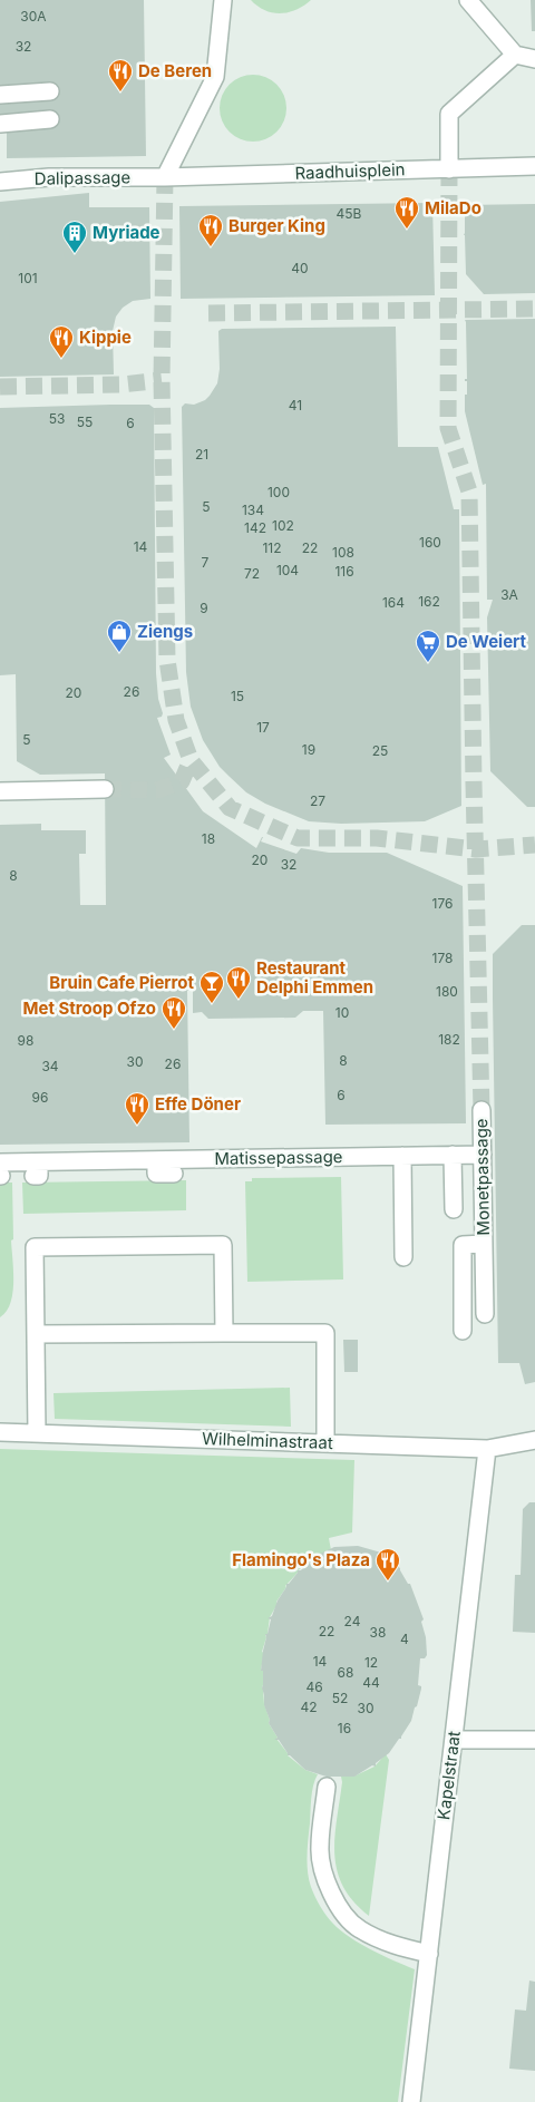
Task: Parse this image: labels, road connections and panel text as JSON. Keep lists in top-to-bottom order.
{
  "streets": {
    "street": [
      "Raadhuisplein",
      "Dalipassage",
      "Matissepassage",
      "Monetpassage",
      "Wilhelminastraat",
      "Kapelstraat"
    ]
  },
  "crossings": [
    ["Raadhuisplein", "Dalipassage"],
    ["Matissepassage", "Monetpassage"],
    ["Wilhelminastraat", "Kapelstraat"]
  ],
  "places": {
    "restaurant": [
      "De Beren",
      "MilaDo",
      "Burger King",
      "Kippie",
      "Restaurant Delphi Emmen",
      "Met Stroop Ofzo",
      "Effe Döner",
      "Flamingo's Plaza"
    ],
    "building": ["Myriade"],
    "shop": ["Ziengs"],
    "supermarket": ["De Weiert"],
    "bar": ["Bruin Cafe Pierrot"]
  },
  "house_numbers": [
    "30A",
    "32",
    "45B",
    "40",
    "101",
    "41",
    "53",
    "55",
    "6",
    "21",
    "100",
    "5",
    "134",
    "102",
    "142",
    "160",
    "14",
    "112",
    "22",
    "108",
    "7",
    "104",
    "116",
    "72",
    "3A",
    "162",
    "164",
    "9",
    "26",
    "20",
    "15",
    "17",
    "5",
    "19",
    "25",
    "27",
    "18",
    "20",
    "32",
    "8",
    "176",
    "178",
    "180",
    "10",
    "182",
    "98",
    "8",
    "30",
    "26",
    "34",
    "6",
    "96",
    "24",
    "22",
    "38",
    "4",
    "14",
    "12",
    "68",
    "44",
    "46",
    "52",
    "42",
    "30",
    "16"
  ]
}
